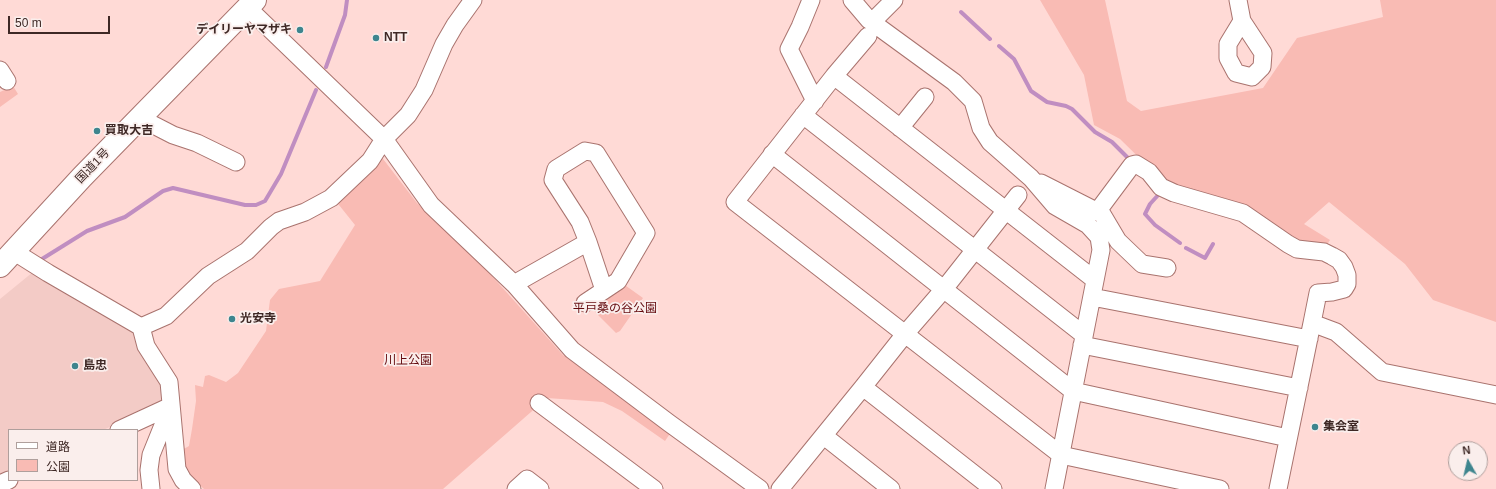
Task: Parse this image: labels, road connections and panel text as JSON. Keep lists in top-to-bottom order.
{
  "streets": {
    "highway": ["国道1号"]
  },
  "parks": ["平戸桑の谷公園", "川上公園"],
  "places": [
    "デイリーヤマザキ",
    "NTT",
    "買取大吉",
    "光安寺",
    "島忠",
    "集会室"
  ],
  "legend": ["道路", "公園"],
  "scale_bar": "50 m",
  "north": "top"
}
